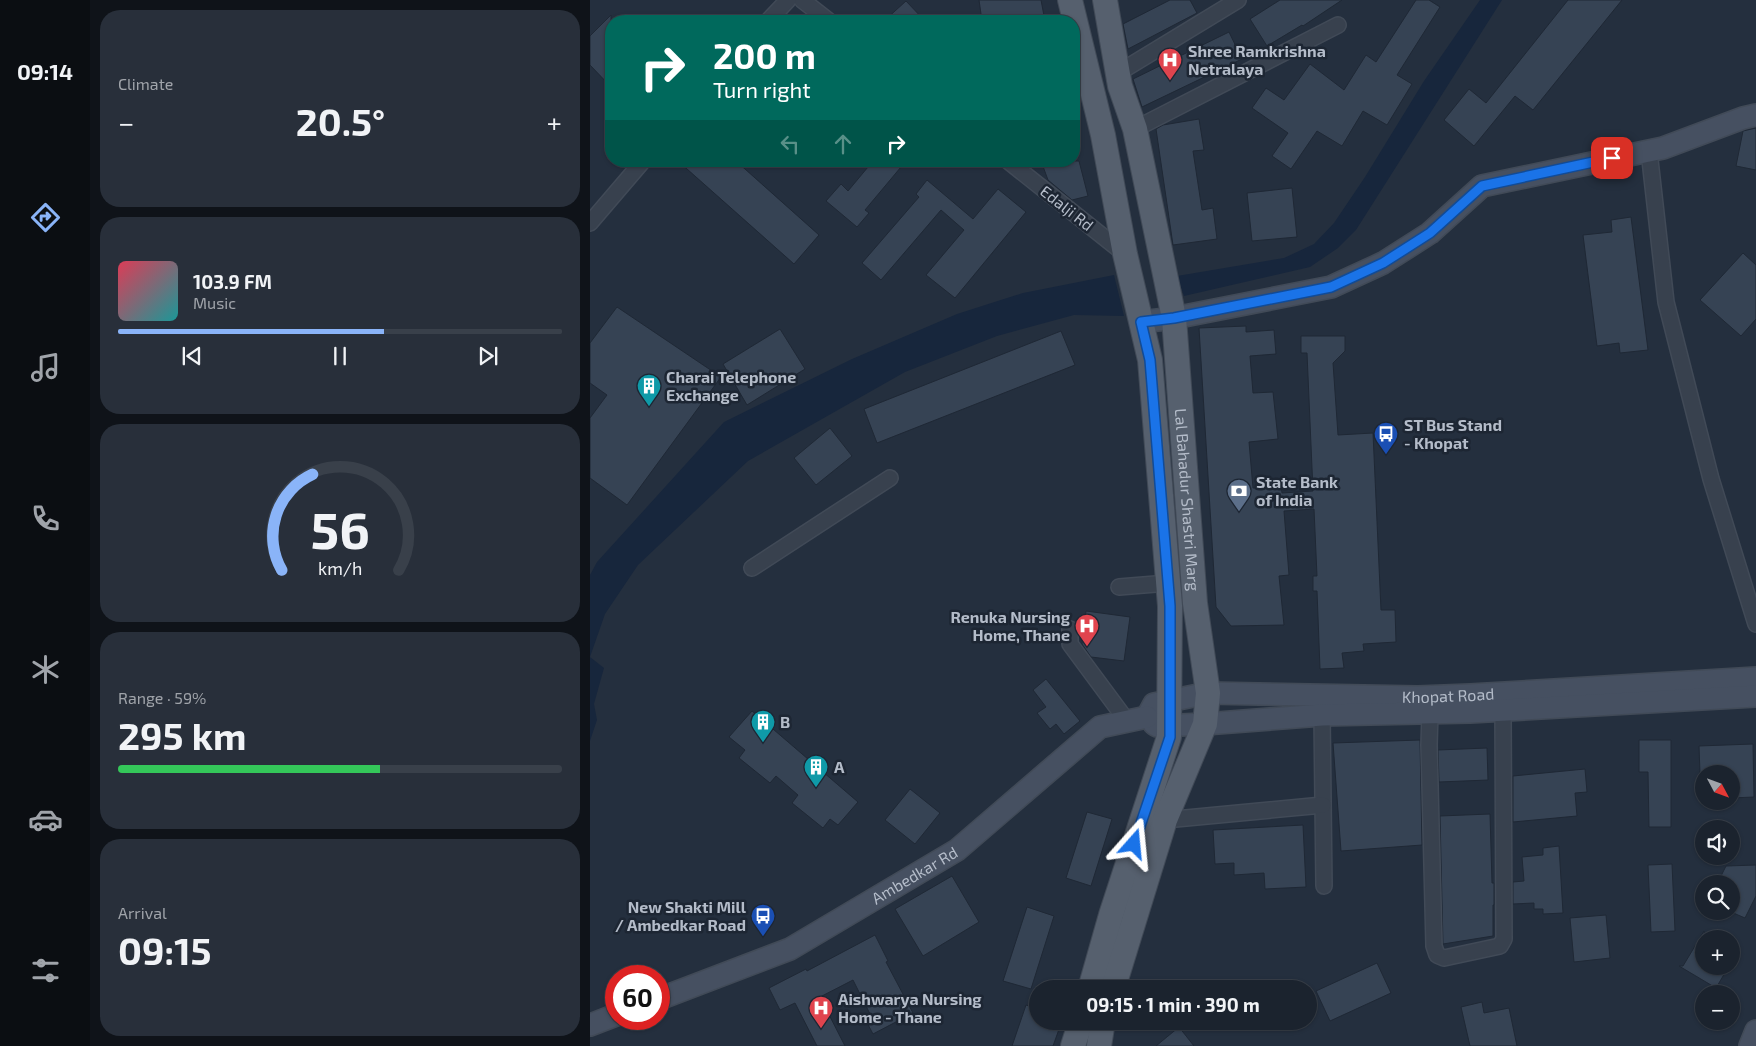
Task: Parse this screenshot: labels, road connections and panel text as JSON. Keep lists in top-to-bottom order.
{
  "streets": {
    "main road": ["Lal Bahadur Shastri Marg", "Khopat Road", "Ambedkar Rd"],
    "street": ["Edalji Rd"]
  },
  "crossings": [
    ["Edalji Rd", "Lal Bahadur Shastri Marg"],
    ["Lal Bahadur Shastri Marg", "Khopat Road"],
    ["Khopat Road", "Ambedkar Rd"]
  ],
  "places": {
    "hospital": ["Shree Ramkrishna Netralaya", "Renuka Nursing Home, Thane", "Aishwarya Nursing Home - Thane"],
    "building": ["Charai Telephone Exchange", "B", "A"],
    "bus stop": ["ST Bus Stand - Khopat", "New Shakti Mill / Ambedkar Road"],
    "bank": ["State Bank of India"]
  },
  "north": "bottom right",
  "page": {
    "tabs": "09:14",
    "tile": [
      "Climate",
      ["Range · 59%", "295 km"],
      ["Arrival", "09:15"]
    ],
    "turn": ["200 m", "Turn right"],
    "heat": ["−", "20.5°", "+"],
    "song": ["103.9 FM", "Music"],
    "map_buttons": ["+", "−"],
    "limit": "60",
    "trip": "09:15 · 1 min · 390 m",
    "gauge": ["56", "km/h"]
  }
}
